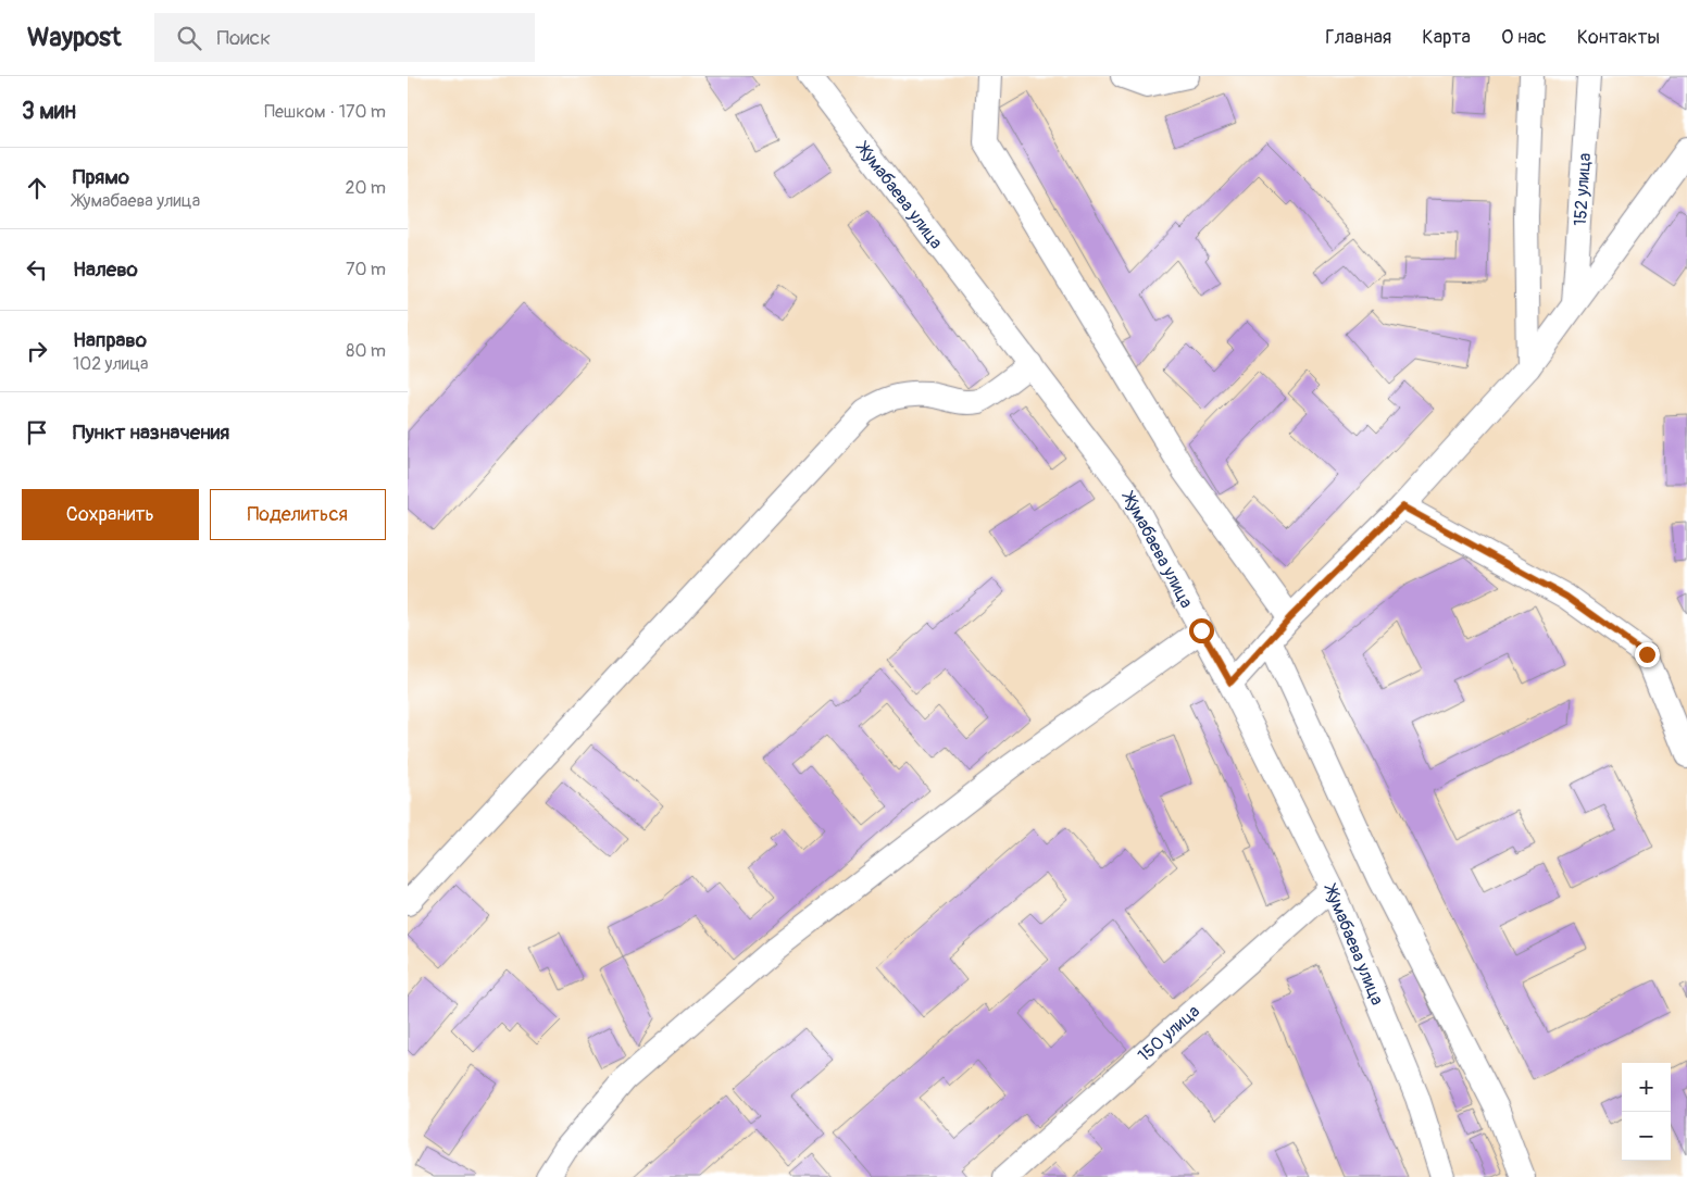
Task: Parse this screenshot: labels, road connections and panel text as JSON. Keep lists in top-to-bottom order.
{
  "streets": {
    "street": ["152 улица", "Жумабаева улица", "150 улица"]
  },
  "crossings": [
    ["Жумабаева улица", "150 улица"]
  ],
  "page": {
    "header": "Waypost",
    "search": "Поиск",
    "nav": [
      "Главная",
      "Карта",
      "О нас",
      "Контакты"
    ],
    "heading": ["3 мин", "Пешком · 170 m"],
    "list": [
      ["Прямо", "Жумабаева улица", "20 m"],
      ["Налево", "70 m"],
      ["Направо", "102 улица", "80 m"],
      "Пункт назначения"
    ],
    "buttons": ["Сохранить", "Поделиться"],
    "map_buttons": ["+", "−"]
  }
}
